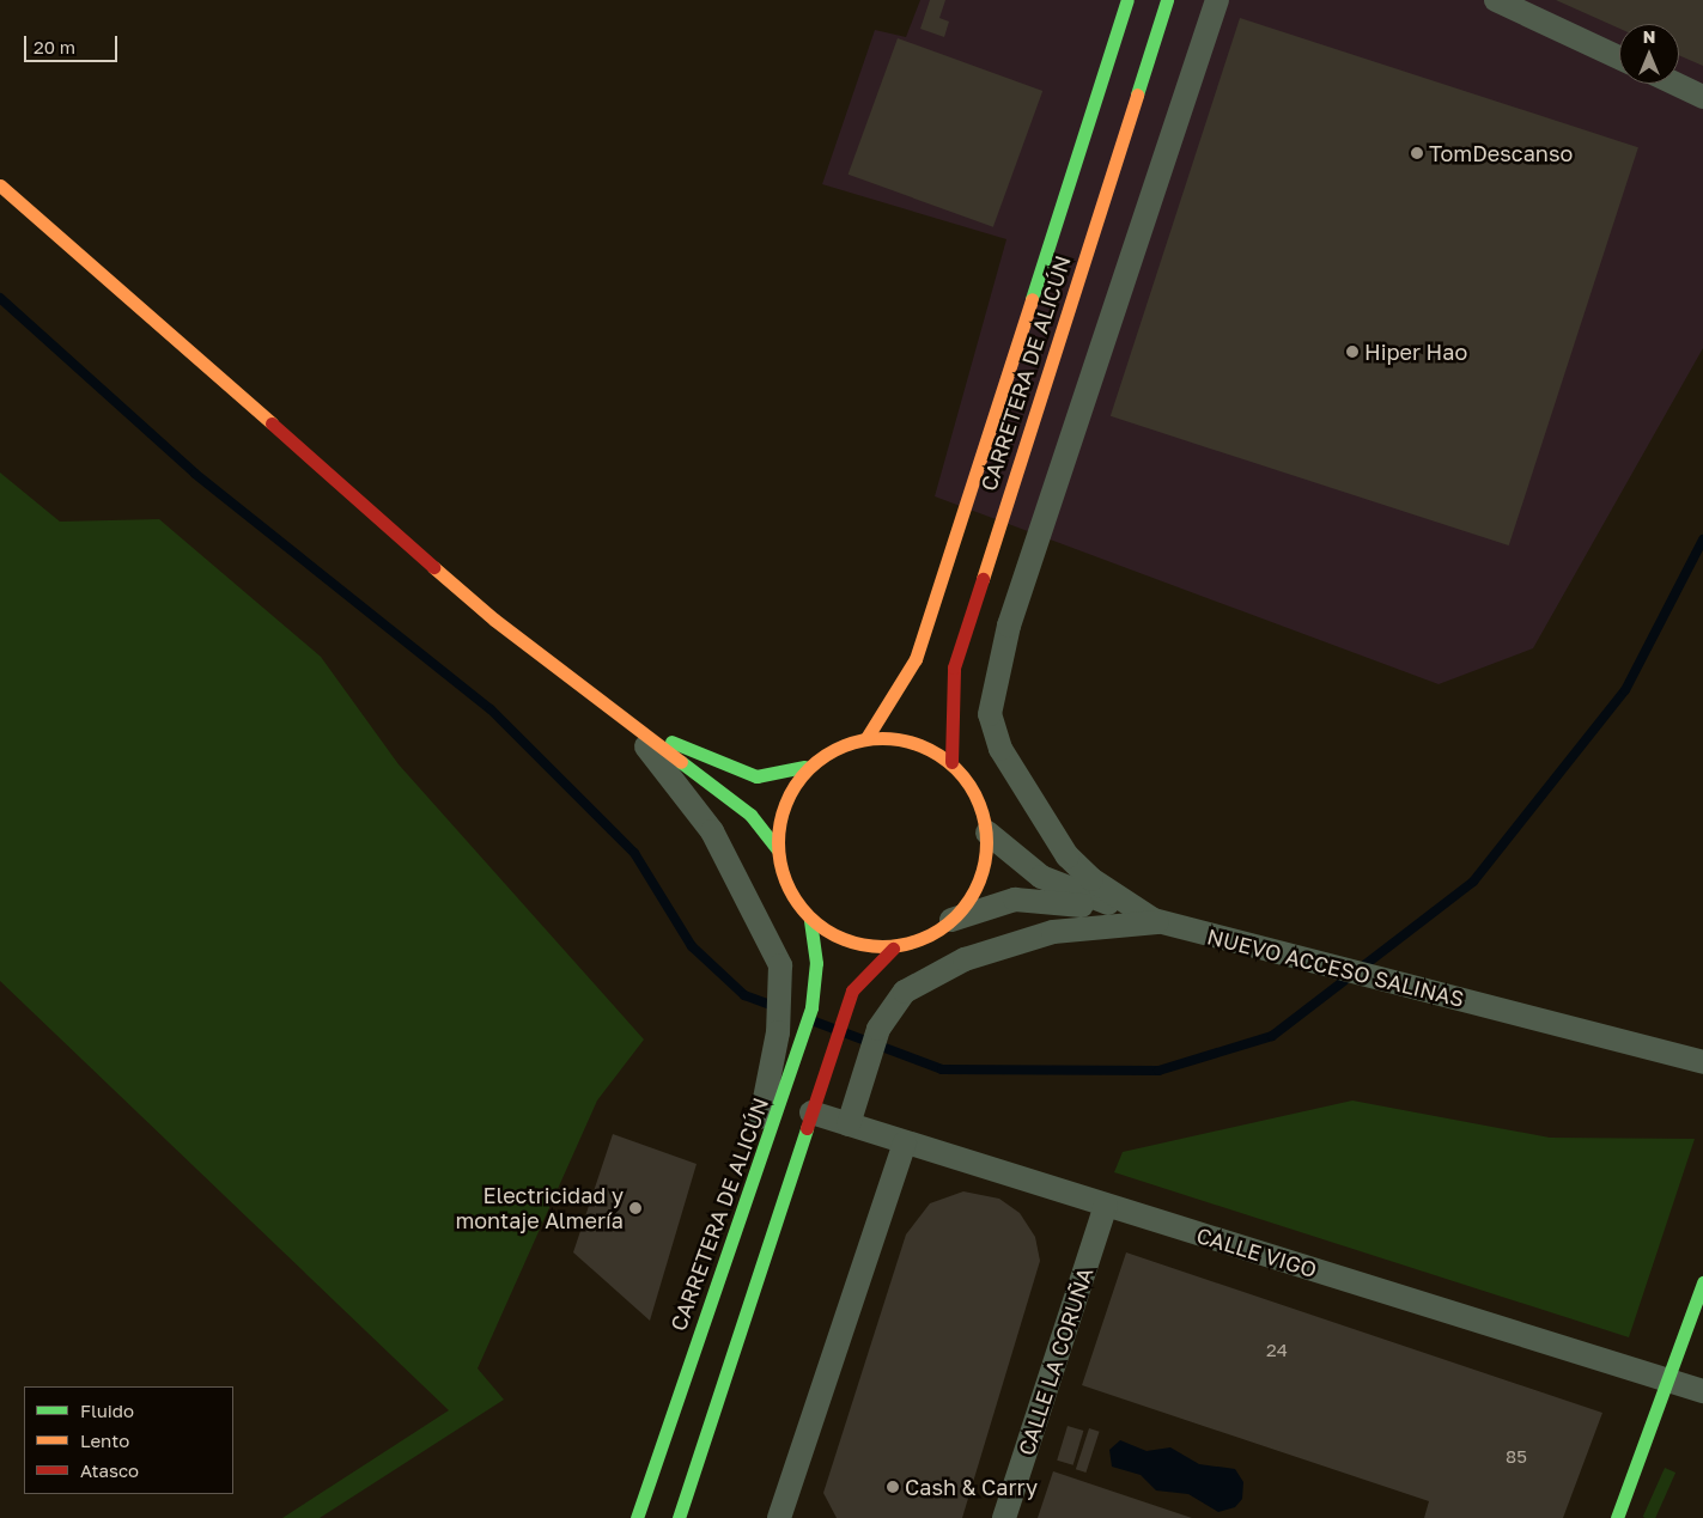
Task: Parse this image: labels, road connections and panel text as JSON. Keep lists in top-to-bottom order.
{
  "streets": {
    "main road": ["CARRETERA DE ALICÚN"],
    "street": ["NUEVO ACCESO SALINAS", "CALLE VIGO", "CALLE LA CORUÑA"]
  },
  "crossings": [
    ["CARRETERA DE ALICÚN", "NUEVO ACCESO SALINAS"],
    ["CALLE VIGO", "CALLE LA CORUÑA"]
  ],
  "places": [
    "TomDescanso",
    "Hiper Hao",
    "Electricidad y montaje Almería",
    "Cash & Carry"
  ],
  "house_numbers": ["24", "85"],
  "legend": ["Fluido", "Lento", "Atasco"],
  "scale_bar": "20 m",
  "north": "top"
}
